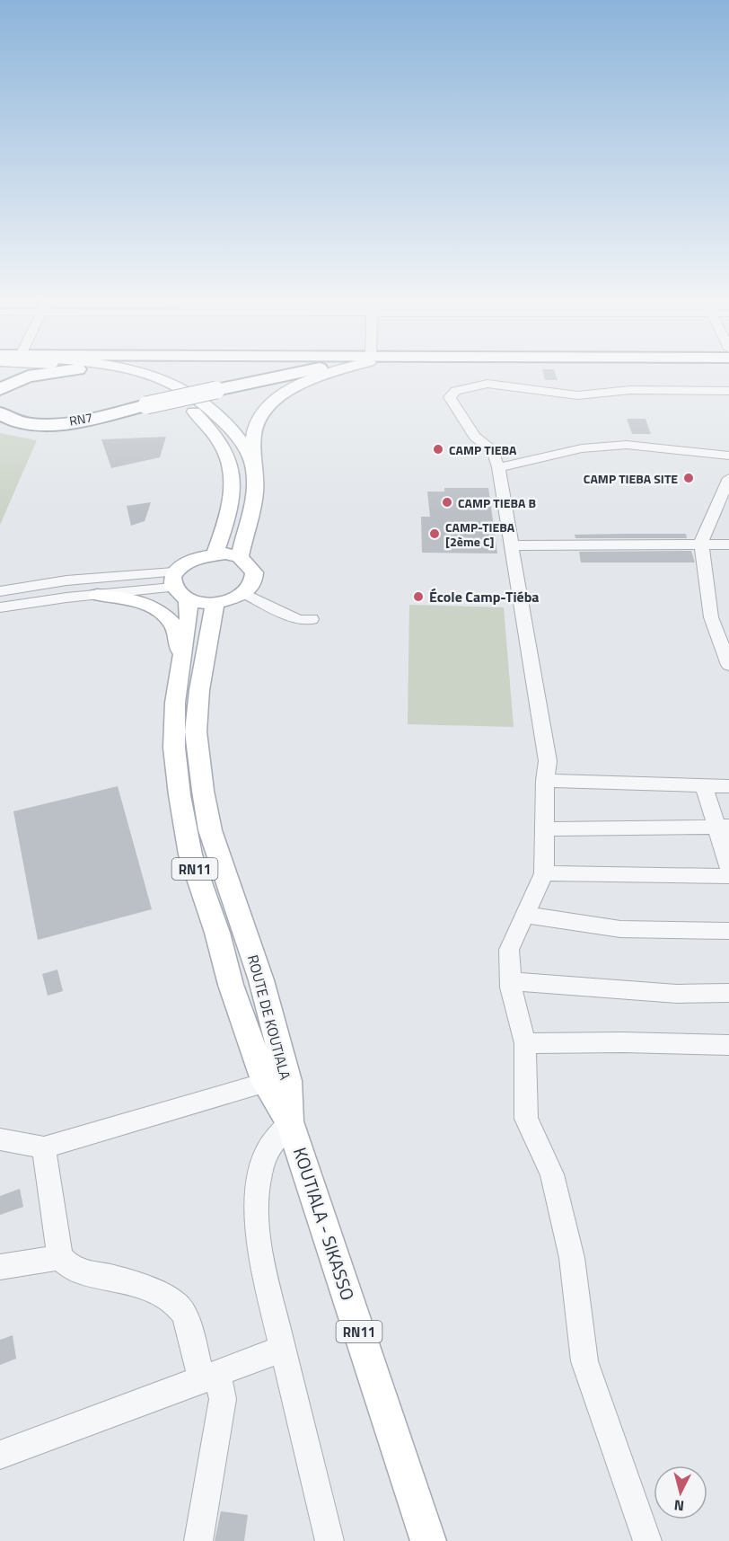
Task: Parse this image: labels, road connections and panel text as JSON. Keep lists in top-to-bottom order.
{
  "streets": {
    "highway": ["RN7"],
    "main road": ["RN11", "ROUTE DE KOUTIALA", "KOUTIALA - SIKASSO"]
  },
  "crossings": [
    ["ROUTE DE KOUTIALA", "KOUTIALA - SIKASSO"]
  ],
  "places": [
    "CAMP TIEBA",
    "CAMP TIEBA SITE",
    "CAMP TIEBA B",
    "CAMP-TIEBA [2ème C]",
    "École Camp-Tiéba"
  ],
  "north": "bottom"
}
